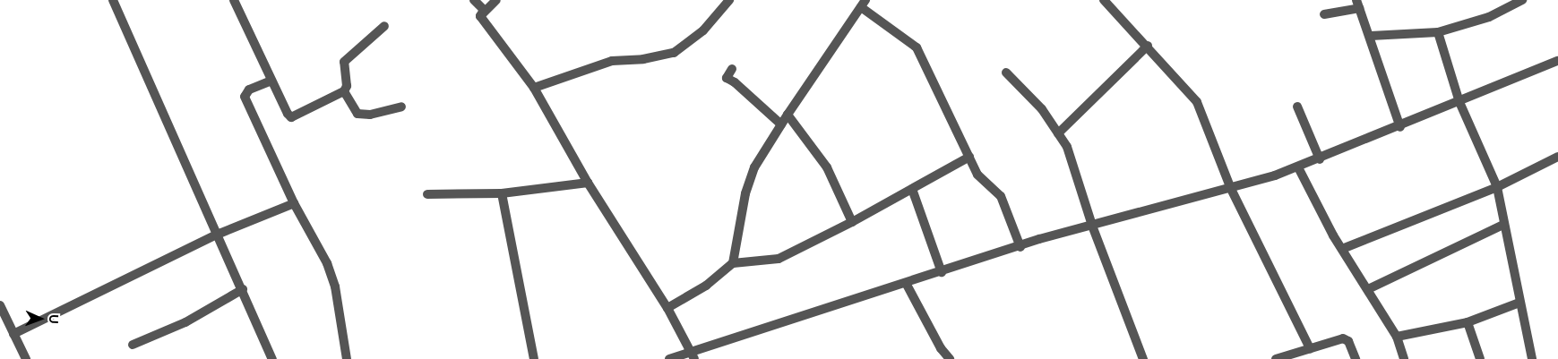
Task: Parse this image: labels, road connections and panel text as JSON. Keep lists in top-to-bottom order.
{
  "north": "right"
}
